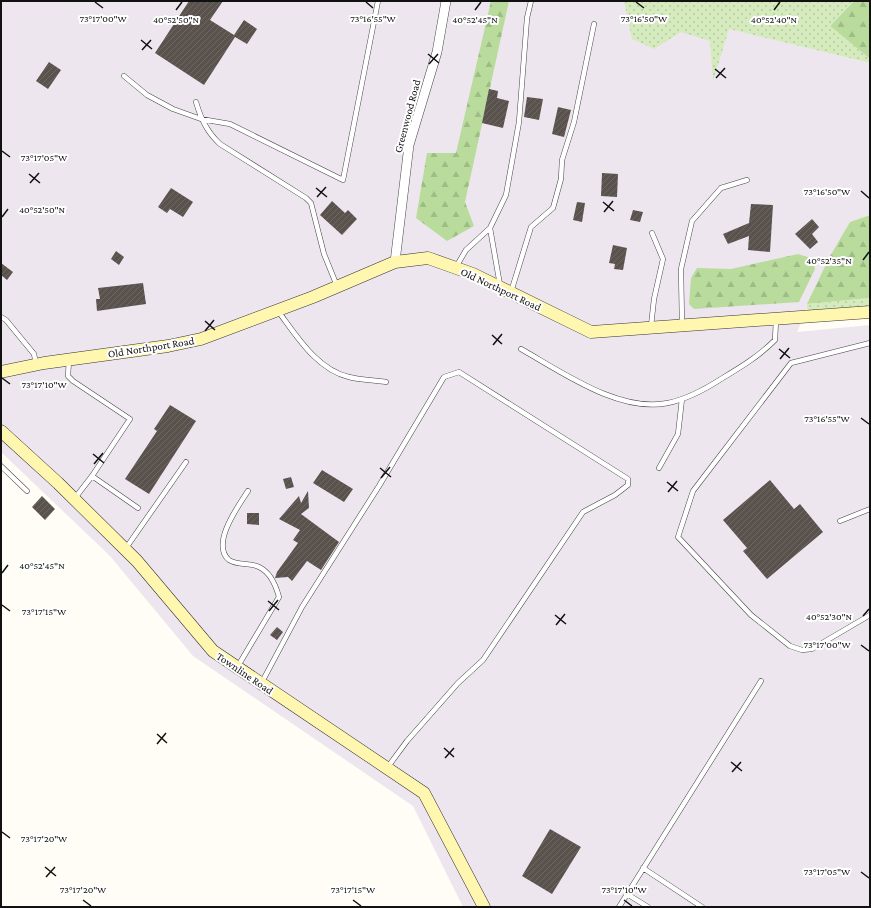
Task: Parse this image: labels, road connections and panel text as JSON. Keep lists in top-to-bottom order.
{
  "streets": {
    "main road": ["Old Northport Road", "Townline Road"],
    "street": ["Greenwood Road"]
  },
  "crossings": [
    ["Greenwood Road", "Old Northport Road"]
  ],
  "coordinates": [
    "73°17'00\"W",
    "73°16'55\"W",
    "73°16'50\"W",
    "40°52'50\"N",
    "40°52'45\"N",
    "40°52'40\"N",
    "73°17'05\"W",
    "40°52'35\"N",
    "73°17'10\"W",
    "73°17'15\"W",
    "40°52'30\"N",
    "73°17'20\"W"
  ]
}
